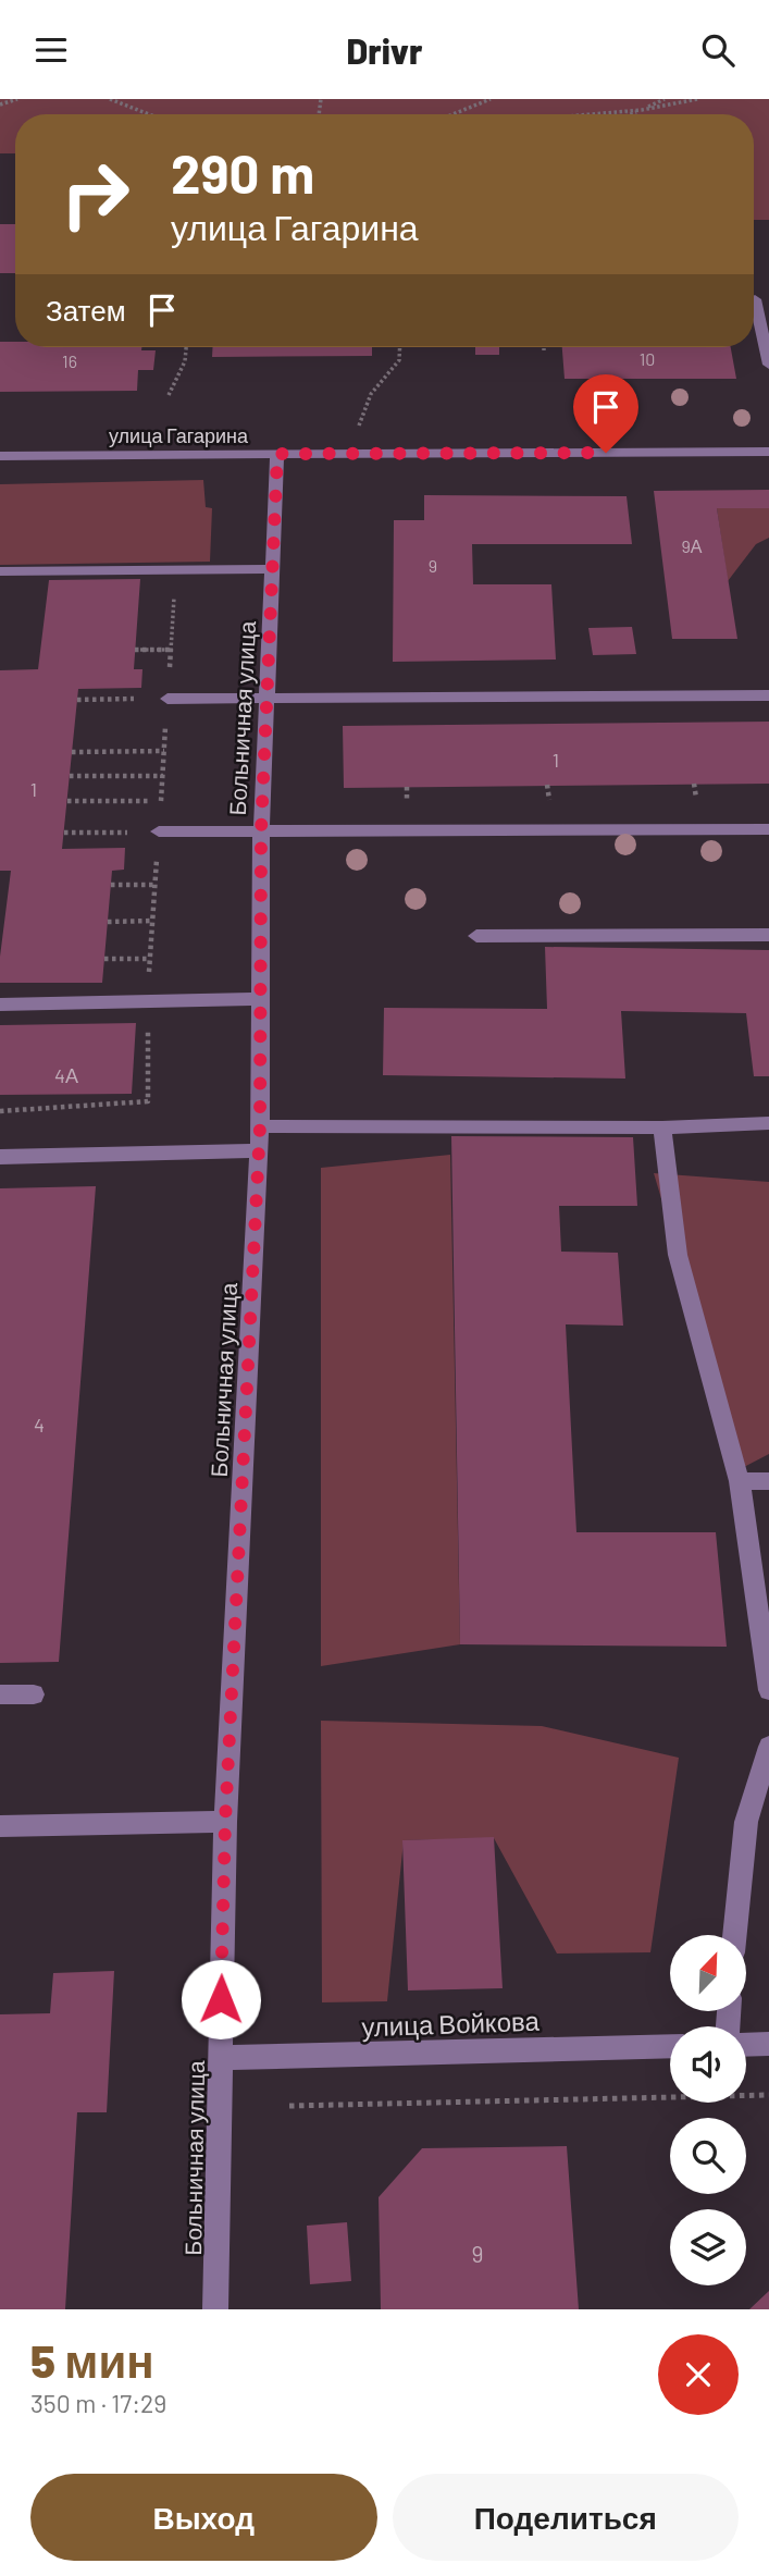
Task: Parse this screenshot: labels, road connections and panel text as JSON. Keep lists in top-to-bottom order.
{
  "streets": {
    "street": ["улица Гагарина", "Больничная улица", "улица Войкова"]
  },
  "crossings": [
    ["улица Гагарина", "Больничная улица"],
    ["Больничная улица", "улица Войкова"]
  ],
  "house_numbers": [
    "10",
    "16",
    "9А",
    "9",
    "1",
    "1",
    "4А",
    "4",
    "9"
  ],
  "north": "top right",
  "page": {
    "header": "Drivr",
    "turn": ["290 m", "улица Гагарина"],
    "then": "Затем",
    "heading": ["5 мин", "350 m · 17:29"],
    "buttons": ["Выход", "Поделиться"]
  }
}
